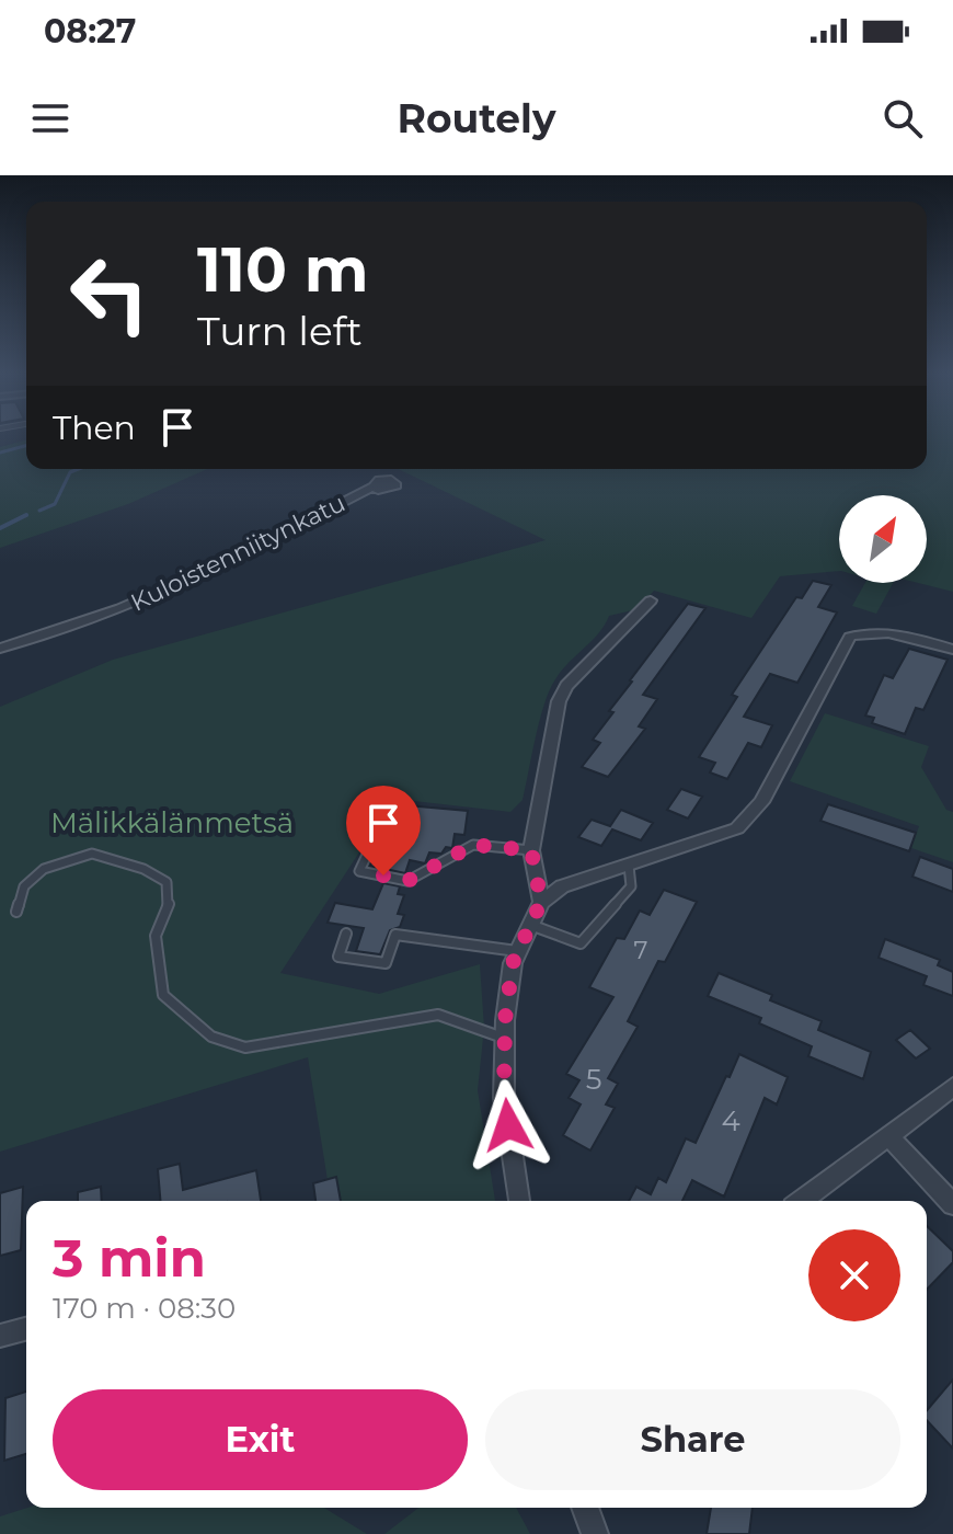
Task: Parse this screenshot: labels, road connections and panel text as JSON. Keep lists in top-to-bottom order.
{
  "streets": {
    "street": ["Kuloistenniitynkatu"]
  },
  "parks": ["Mälikkälänmetsä"],
  "house_numbers": ["7", "5", "4"],
  "north": "top right",
  "page": {
    "status": "08:27",
    "header": "Routely",
    "turn": ["110 m", "Turn left"],
    "then": "Then",
    "heading": ["3 min", "170 m · 08:30"],
    "buttons": ["Exit", "Share"]
  }
}
